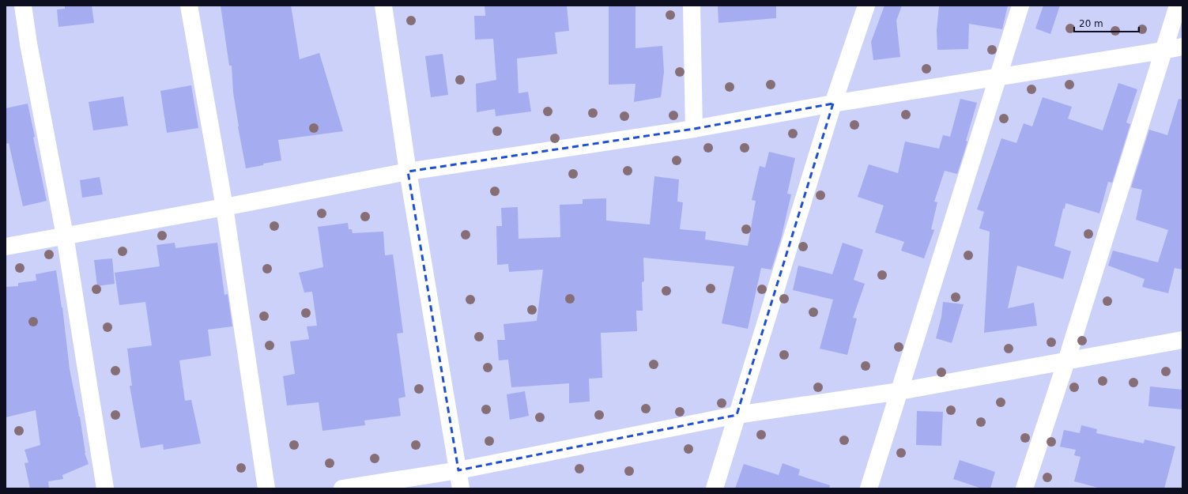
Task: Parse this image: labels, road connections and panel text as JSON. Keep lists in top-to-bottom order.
{
  "scale_bar": "20 m"
}
